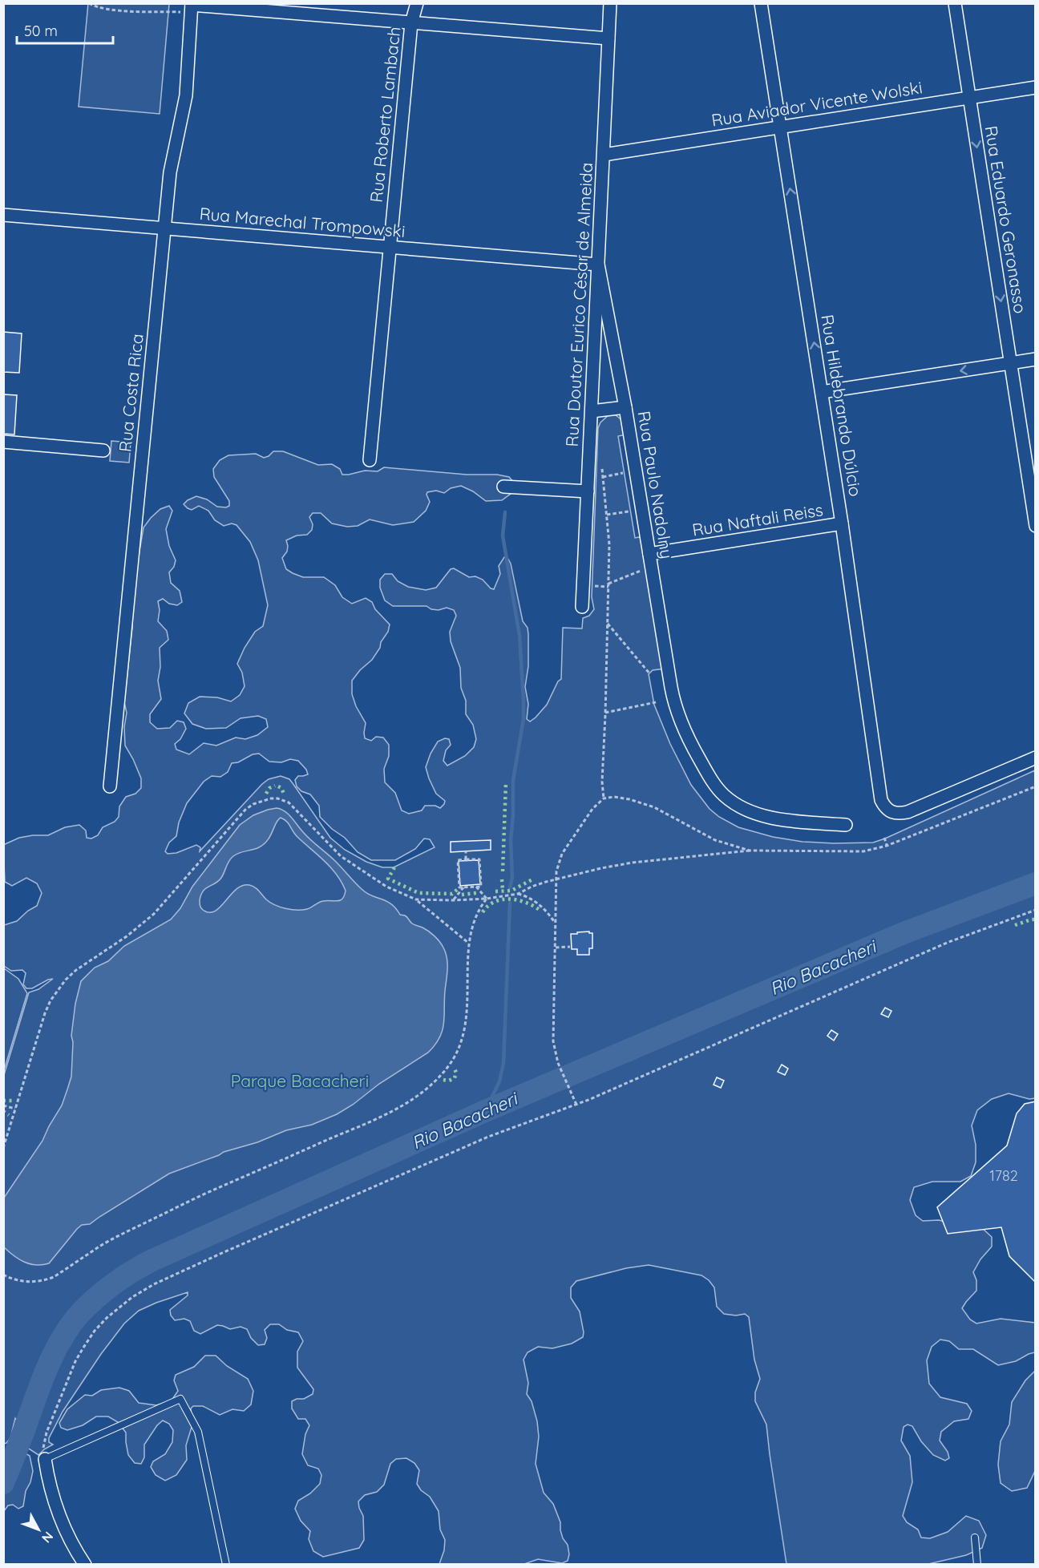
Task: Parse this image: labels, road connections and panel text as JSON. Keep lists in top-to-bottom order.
{
  "streets": {
    "street": [
      "Rua Aviador Vicente Wolski",
      "Rua Roberto Lambach",
      "Rua Eduardo Geronasso",
      "Rua Marechal Trompowski",
      "Rua Doutor Eurico César de Almeida",
      "Rua Costa Rica",
      "Rua Hildebrando Dúlcio",
      "Rua Paulo Nadolny",
      "Rua Naftali Reiss"
    ]
  },
  "crossings": [
    ["Rua Aviador Vicente Wolski", "Rua Eduardo Geronasso"],
    ["Rua Aviador Vicente Wolski", "Rua Doutor Eurico César de Almeida"],
    ["Rua Aviador Vicente Wolski", "Rua Hildebrando Dúlcio"],
    ["Rua Roberto Lambach", "Rua Marechal Trompowski"],
    ["Rua Marechal Trompowski", "Rua Doutor Eurico César de Almeida"],
    ["Rua Marechal Trompowski", "Rua Costa Rica"],
    ["Rua Marechal Trompowski", "Rua Paulo Nadolny"],
    ["Rua Doutor Eurico César de Almeida", "Rua Paulo Nadolny"],
    ["Rua Hildebrando Dúlcio", "Rua Naftali Reiss"],
    ["Rua Paulo Nadolny", "Rua Naftali Reiss"]
  ],
  "one_way": ["Rua Eduardo Geronasso"],
  "water": ["Rio Bacacheri"],
  "parks": ["Parque Bacacheri"],
  "house_numbers": ["1782"],
  "scale_bar": "50 m",
  "north": "bottom right"
}
